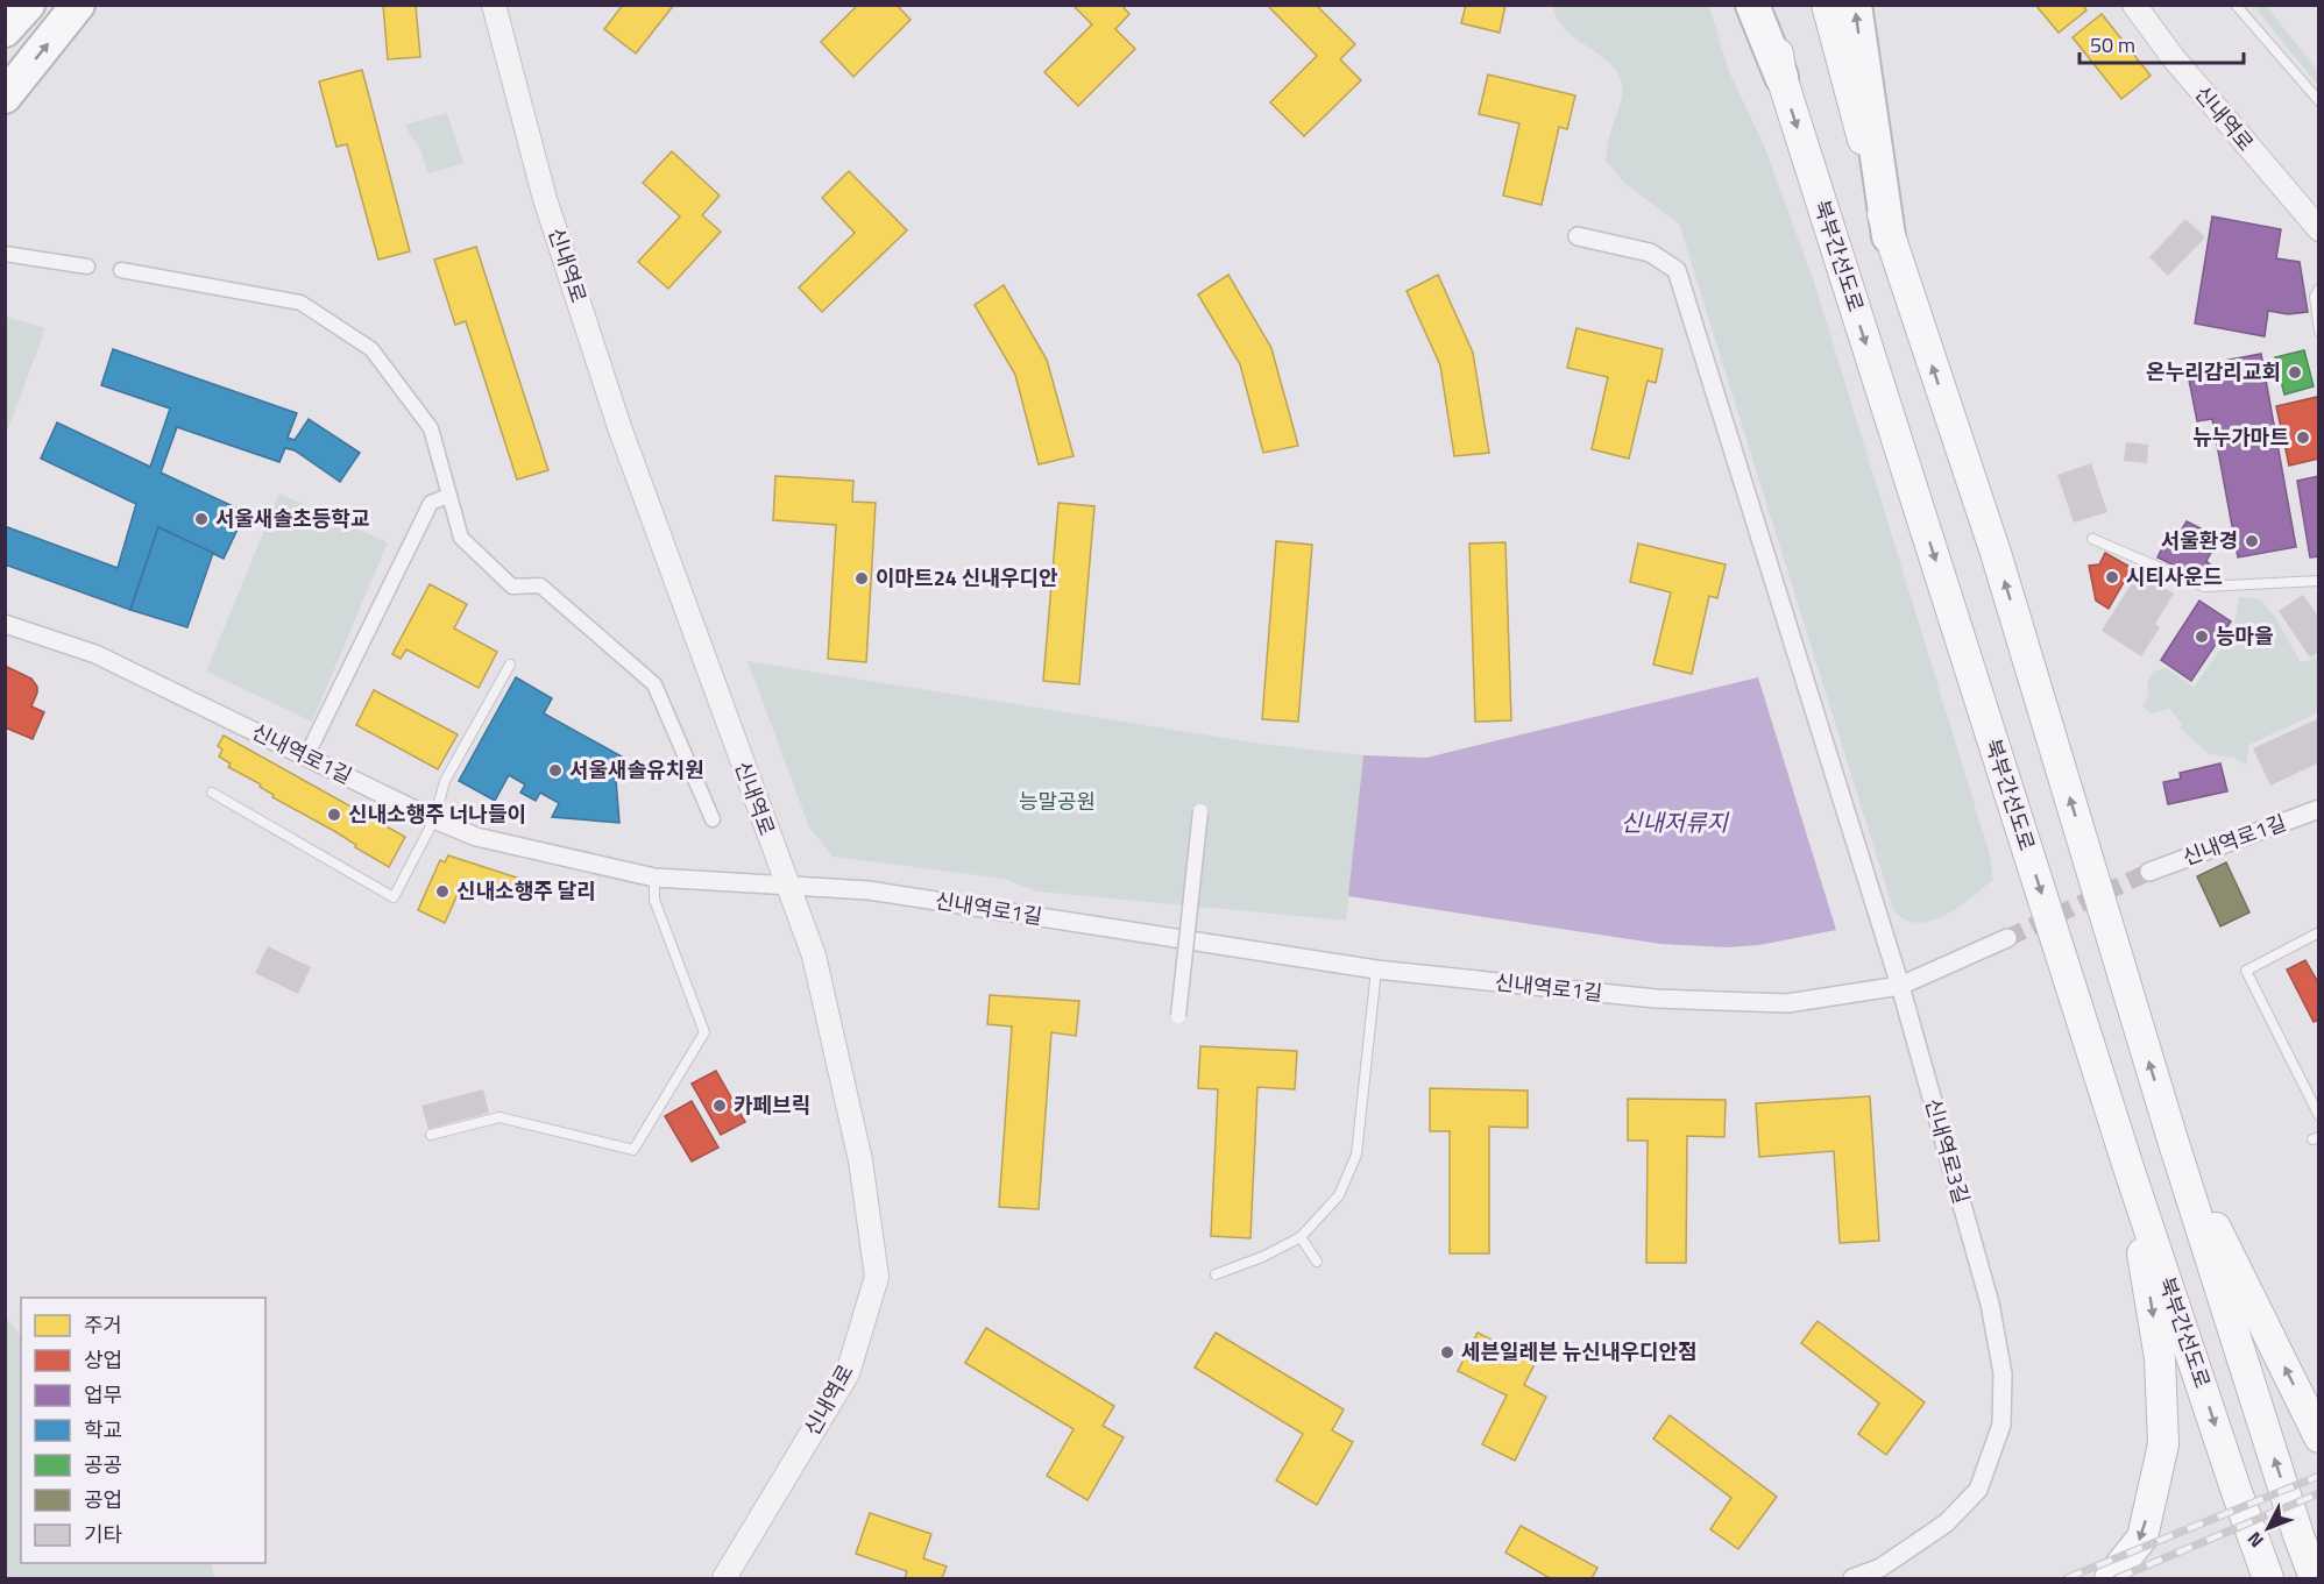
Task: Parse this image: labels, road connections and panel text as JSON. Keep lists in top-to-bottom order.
{
  "streets": {
    "highway": ["북부간선도로"],
    "street": ["신내역로", "신내역로1길", "신내역로3길"]
  },
  "crossings": [
    ["신내역로", "신내역로1길"],
    ["신내역로1길", "신내역로3길"]
  ],
  "water": ["신내저류지"],
  "parks": ["능말공원"],
  "places": [
    "온누리감리교회",
    "뉴누가마트",
    "서울새솔초등학교",
    "서울환경",
    "시티사운드",
    "이마트24 신내우디안",
    "능마을",
    "서울새솔유치원",
    "신내소행주 너나들이",
    "신내소행주 달리",
    "카페브릭",
    "세븐일레븐 뉴신내우디안점"
  ],
  "legend": [
    "주거",
    "상업",
    "업무",
    "학교",
    "공공",
    "공업",
    "기타"
  ],
  "scale_bar": "50 m",
  "north": "bottom left"
}
